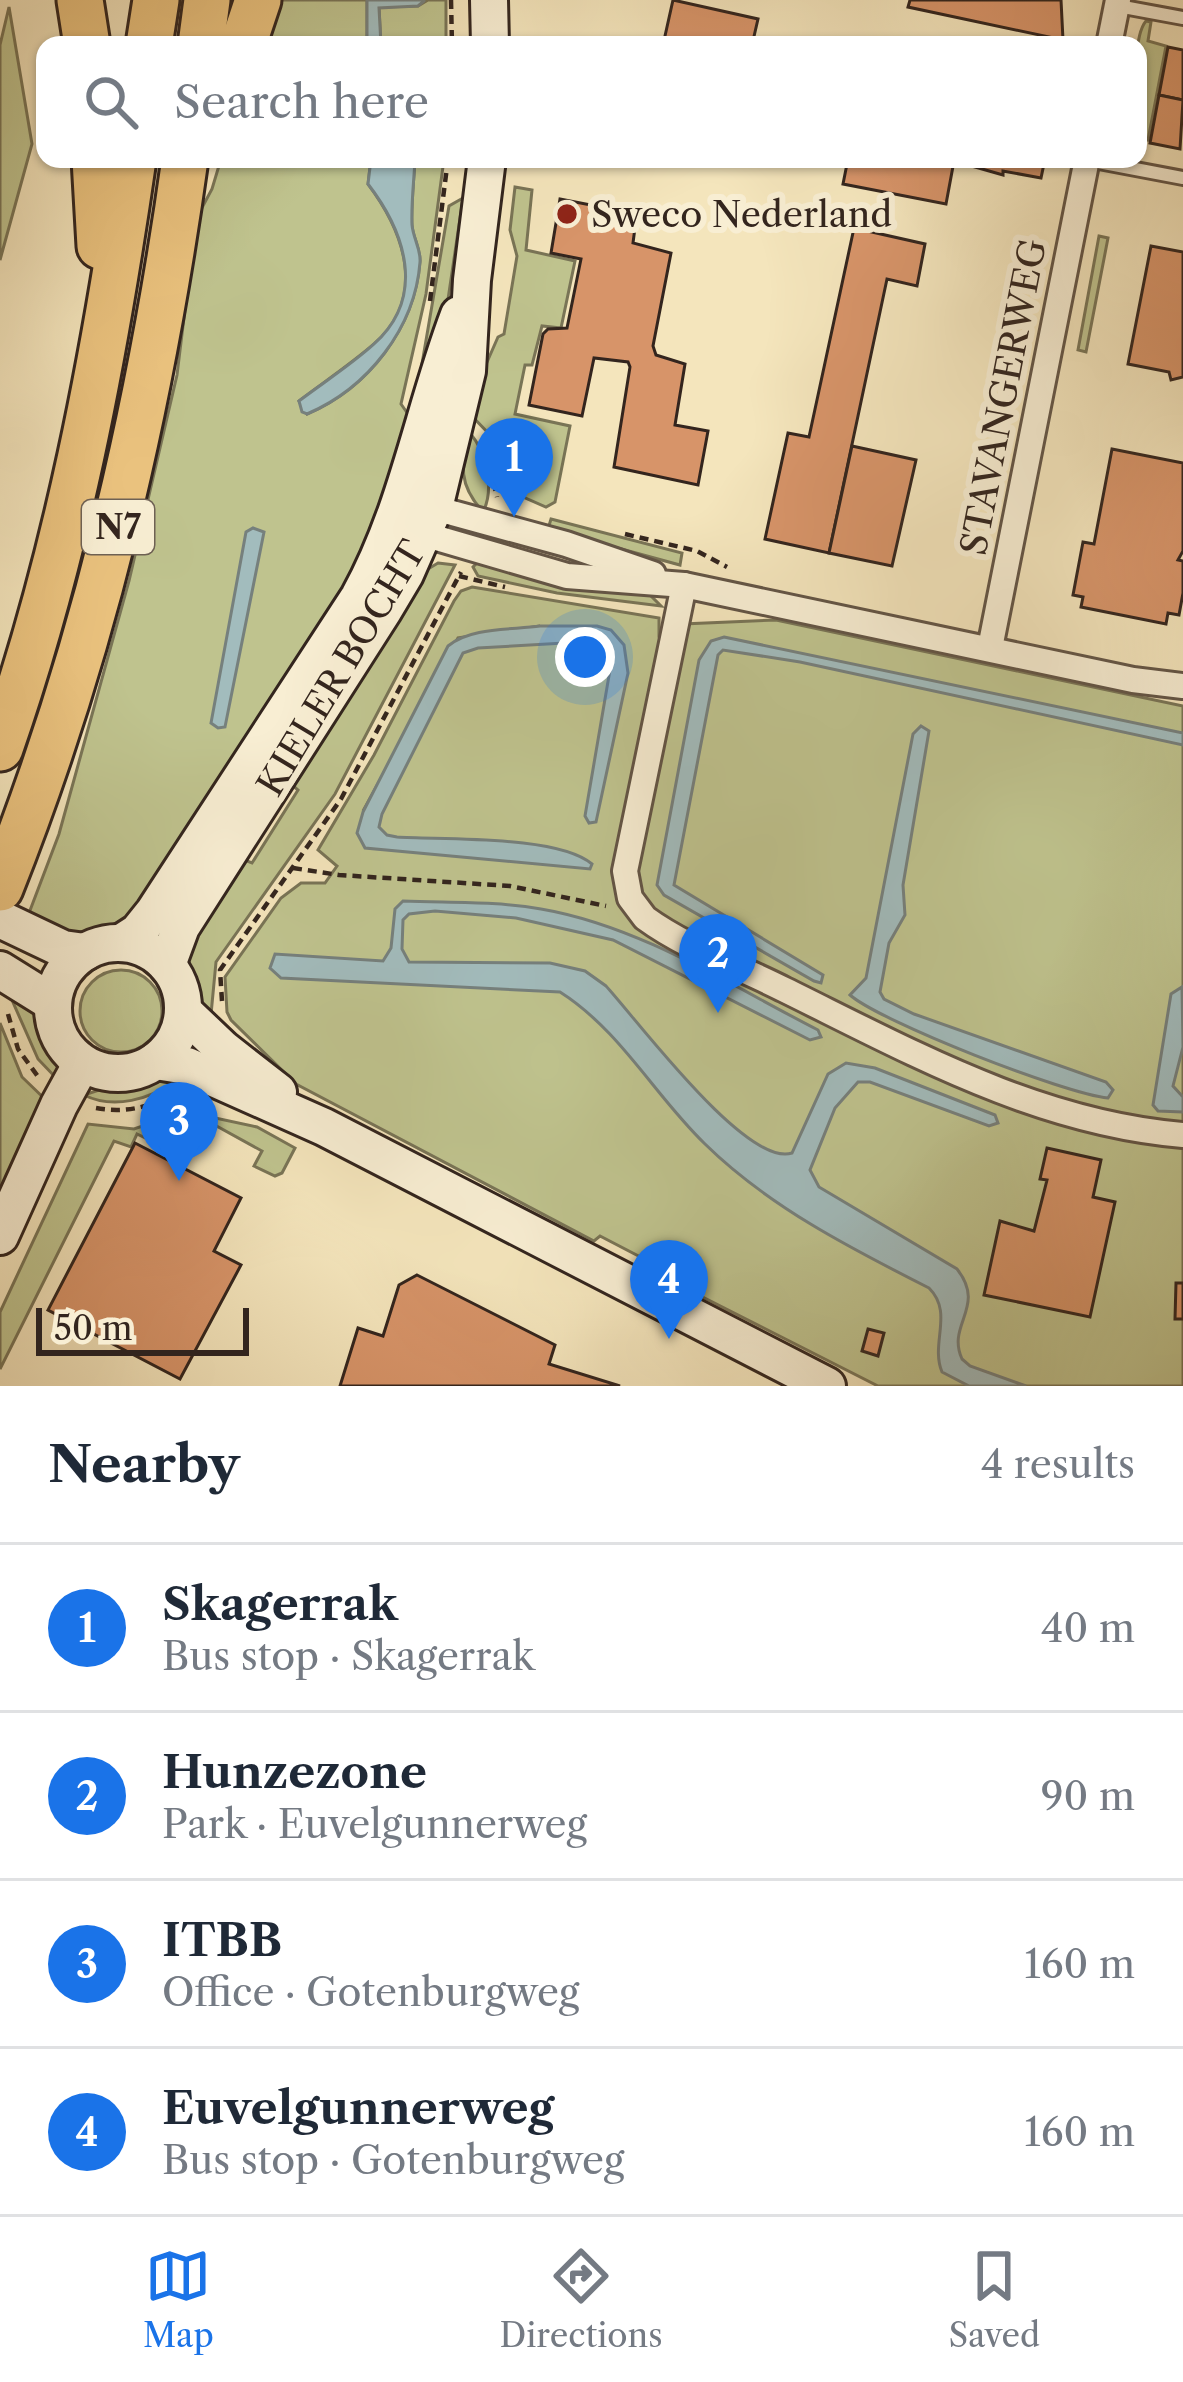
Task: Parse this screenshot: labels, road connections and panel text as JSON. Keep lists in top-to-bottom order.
{
  "streets": {
    "highway": ["N7"],
    "main road": ["KIELER BOCHT"],
    "street": ["STAVANGERWEG"]
  },
  "places": ["Sweco Nederland"],
  "scale_bar": "50 m",
  "page": {
    "search": "Search here",
    "pins": [
      "1",
      "2",
      "3",
      "4"
    ],
    "scale": "50 m",
    "heading": ["Nearby", "4 results"],
    "list": [
      {
        "mark": "1",
        "name": "Skagerrak",
        "note": "Bus stop · Skagerrak",
        "value": "40 m"
      },
      {
        "mark": "2",
        "name": "Hunzezone",
        "note": "Park · Euvelgunnerweg",
        "value": "90 m"
      },
      {
        "mark": "3",
        "name": "ITBB",
        "note": "Office · Gotenburgweg",
        "value": "160 m"
      },
      {
        "mark": "4",
        "name": "Euvelgunnerweg",
        "note": "Bus stop · Gotenburgweg",
        "value": "160 m"
      }
    ],
    "nav": ["Map", "Directions", "Saved"]
  }
}
